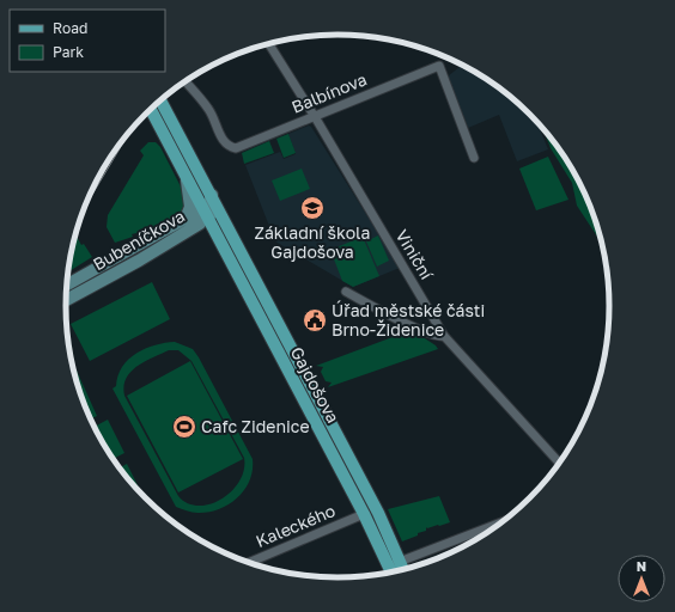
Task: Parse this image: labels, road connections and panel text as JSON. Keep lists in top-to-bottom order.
{
  "streets": {
    "main road": ["Gajdošova"],
    "street": [
      "Balbínova",
      "Bubeníčkova",
      "Viniční",
      "Kaleckého"
    ]
  },
  "crossings": [
    ["Balbínova", "Viniční"],
    ["Bubeníčkova", "Gajdošova"],
    ["Gajdošova", "Kaleckého"]
  ],
  "places": {
    "school or university": ["Základní škola Gajdošova"],
    "public building": ["Úřad městské části Brno-Židenice"],
    "sports": ["Cafc Zidenice"]
  },
  "legend": ["Road", "Park"],
  "north": "top"
}
